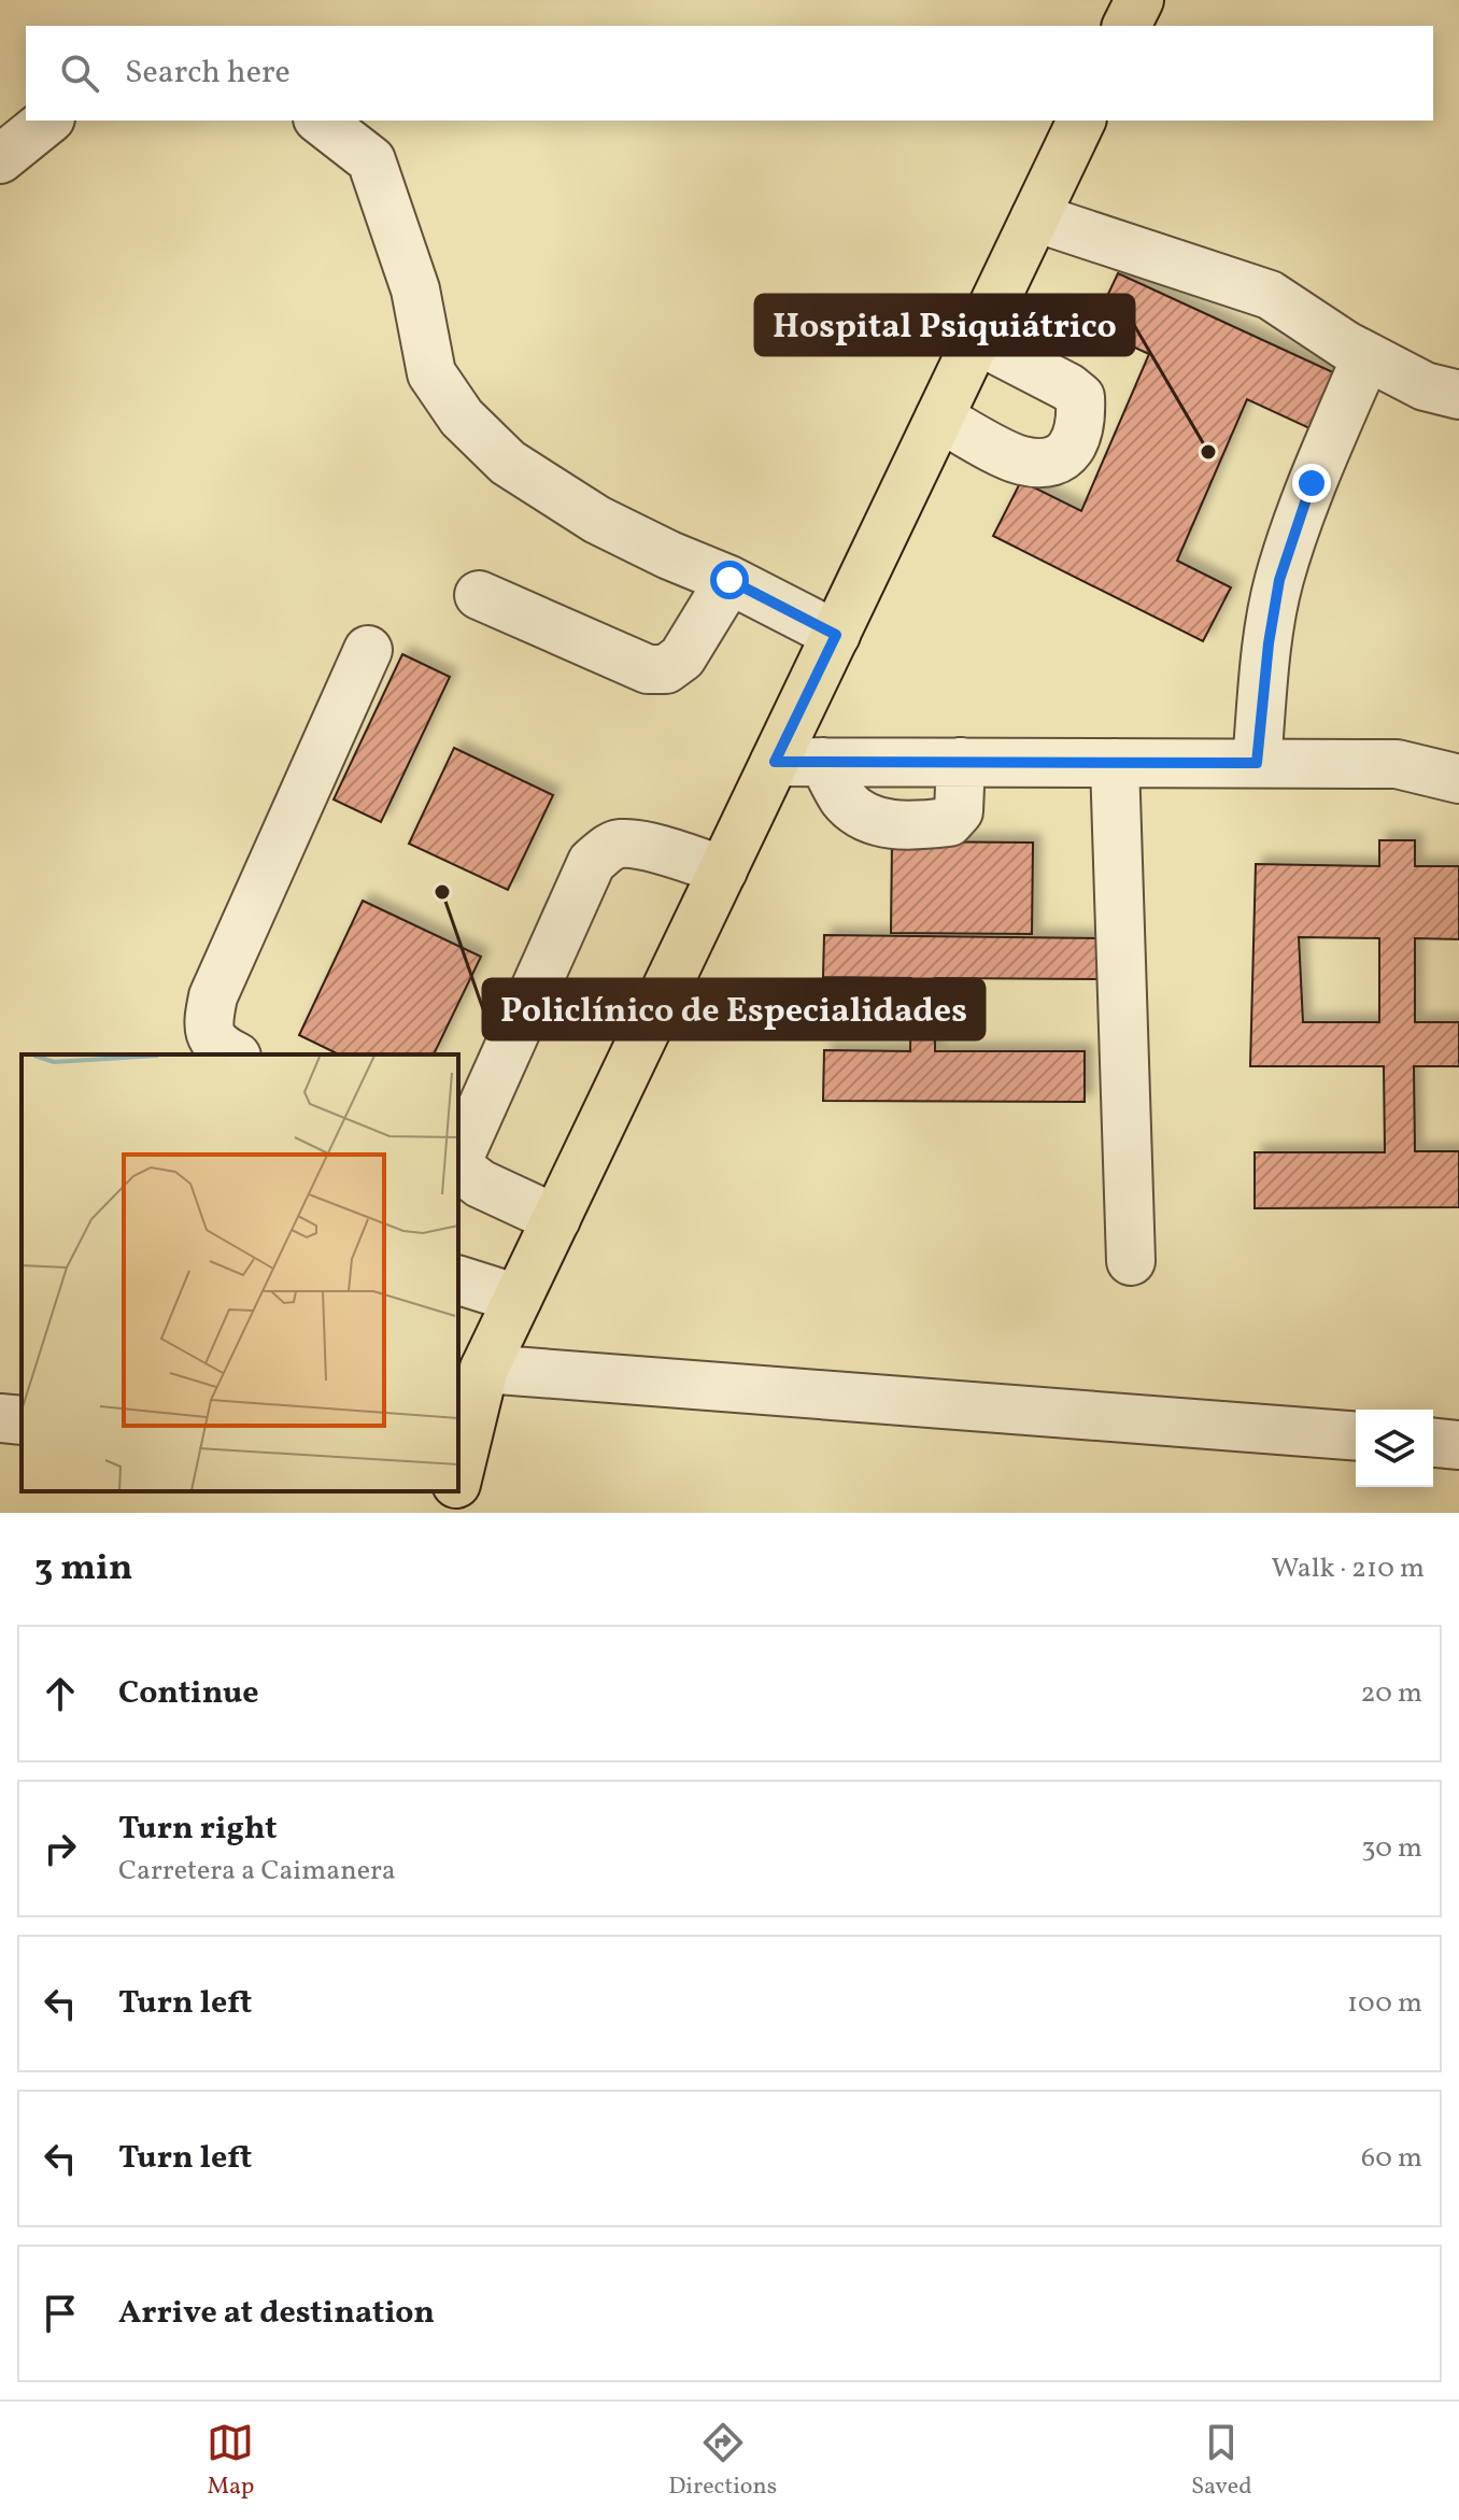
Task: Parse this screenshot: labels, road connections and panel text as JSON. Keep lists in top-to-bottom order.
{
  "places": ["Hospital Psiquiátrico", "Policlínico de Especialidades"],
  "page": {
    "search": "Search here",
    "heading": ["3 min", "Walk · 210 m"],
    "list": [
      ["Continue", "20 m"],
      ["Turn right", "Carretera a Caimanera", "30 m"],
      ["Turn left", "100 m"],
      ["Turn left", "60 m"],
      "Arrive at destination"
    ],
    "nav": ["Map", "Directions", "Saved"]
  }
}
